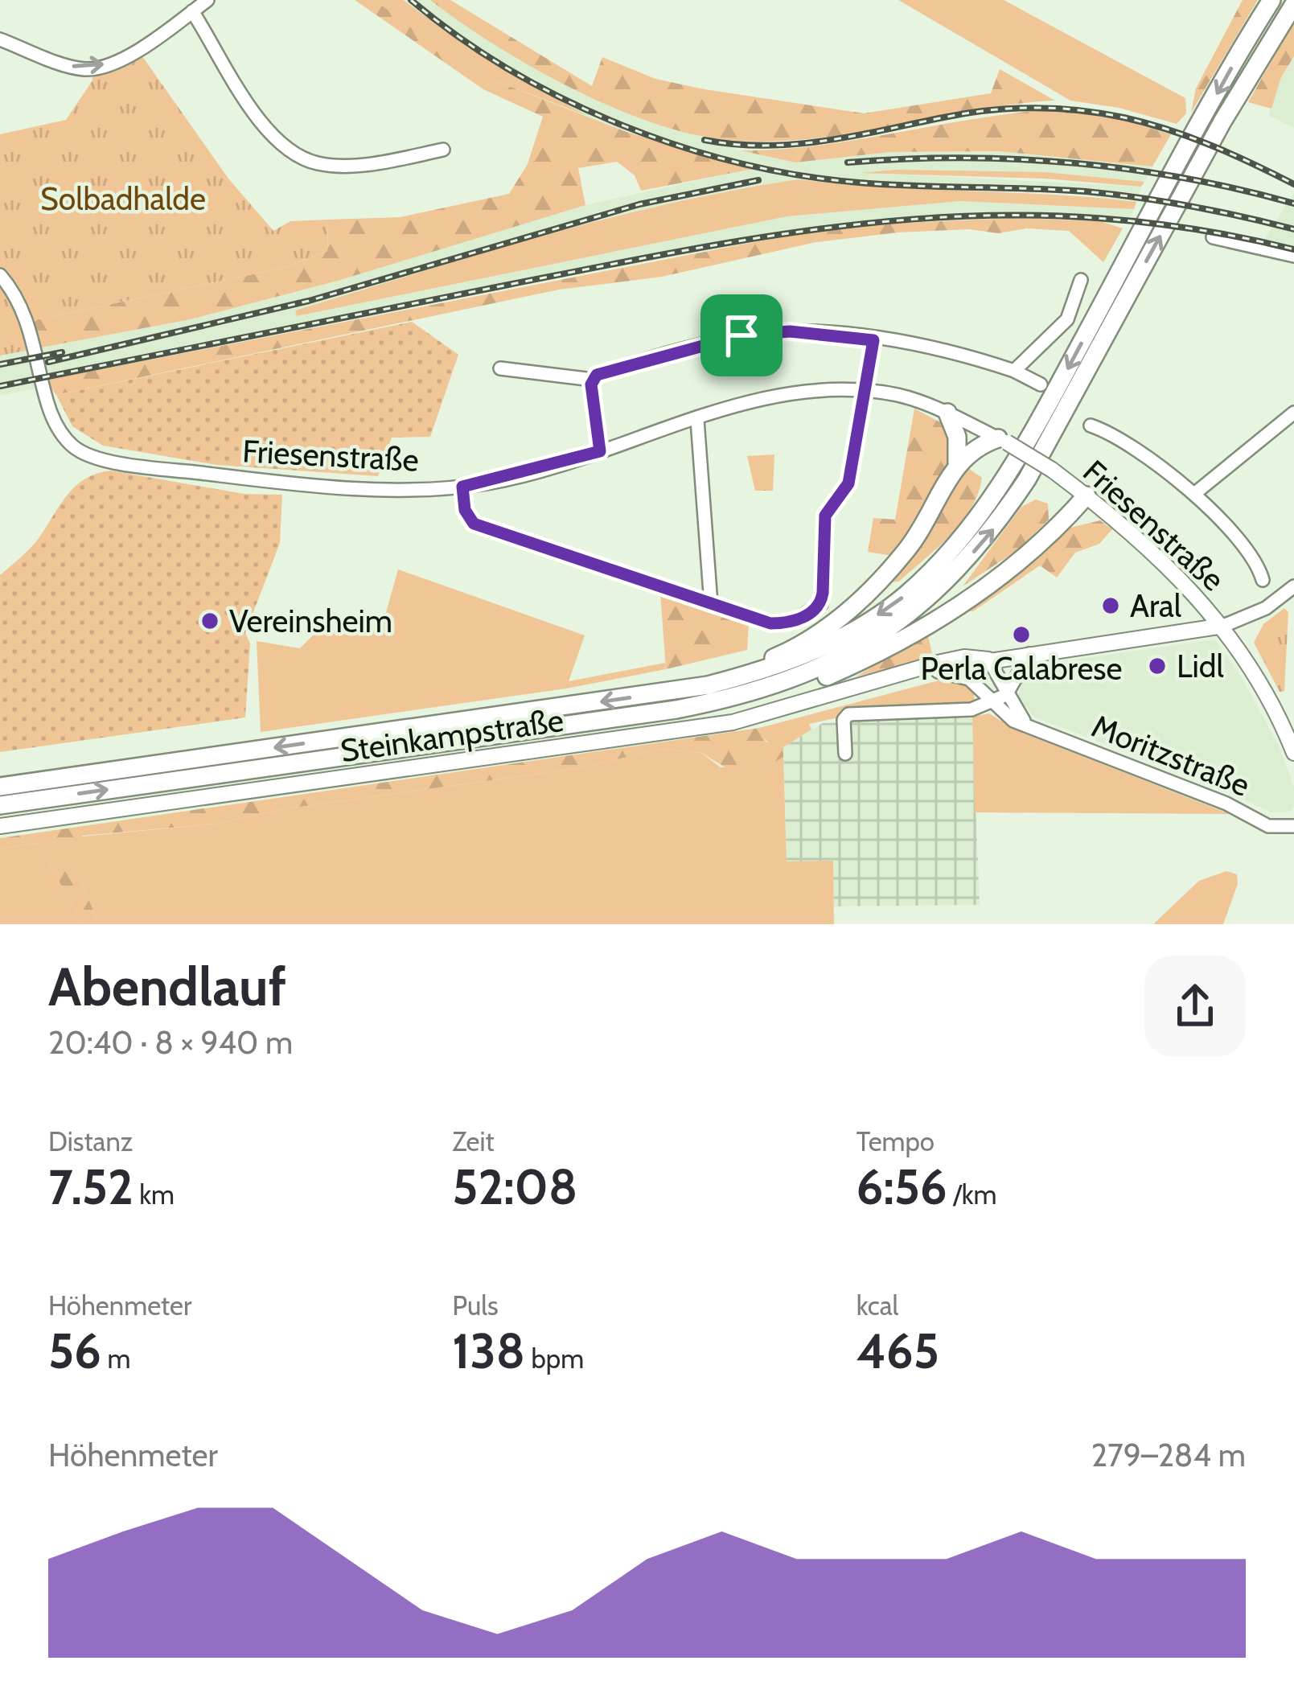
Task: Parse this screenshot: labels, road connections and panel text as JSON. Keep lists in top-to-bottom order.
{
  "streets": {
    "main road": ["Friesenstraße", "Steinkampstraße"],
    "street": ["Moritzstraße"]
  },
  "crossings": [
    ["Friesenstraße", "Steinkampstraße"],
    ["Steinkampstraße", "Moritzstraße"]
  ],
  "parks": ["Solbadhalde"],
  "places": [
    "Aral",
    "Vereinsheim",
    "Perla Calabrese",
    "Lidl"
  ],
  "page": {
    "heading": ["Abendlauf", "20:40 · 8 × 940 m"],
    "stats": [
      ["Distanz", "7.52 km"],
      ["Zeit", "52:08"],
      ["Tempo", "6:56 /km"],
      ["Höhenmeter", "56 m"],
      ["Puls", "138 bpm"],
      ["kcal", "465"]
    ],
    "chart": ["Höhenmeter", "279–284 m"]
  }
}
